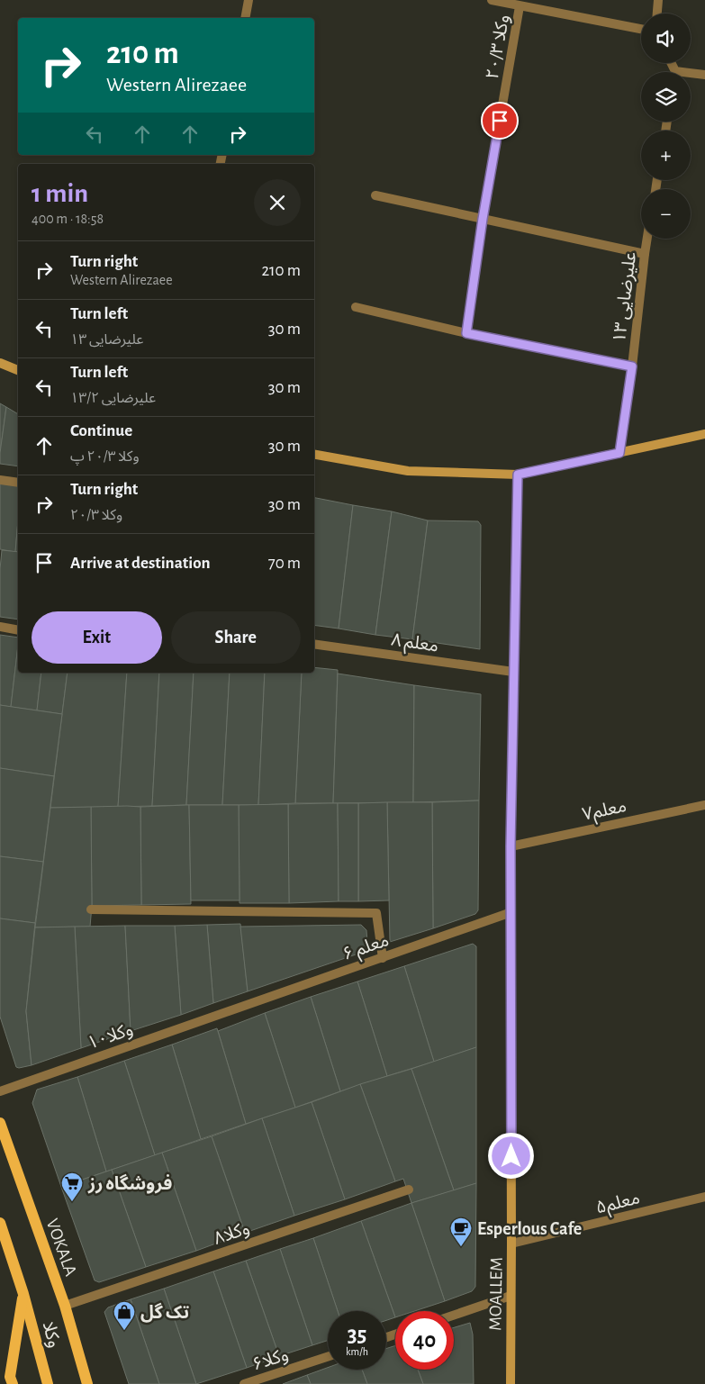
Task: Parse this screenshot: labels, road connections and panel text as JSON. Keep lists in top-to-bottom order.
{
  "streets": {
    "main road": ["VOKALA", "وکلا"],
    "street": [
      "وکلا ۲۰/۳",
      "۱۳ علیرضایی",
      "۸ معلم",
      "معلم۷",
      "۶ معلم",
      "وکلا۱۰",
      "معلم۵",
      "وکلا۸",
      "MOALLEM",
      "وکلا۶"
    ]
  },
  "crossings": [
    ["۸ معلم", "MOALLEM"],
    ["معلم۷", "MOALLEM"],
    ["۶ معلم", "وکلا۱۰"],
    ["۶ معلم", "MOALLEM"],
    ["معلم۵", "MOALLEM"],
    ["وکلا۸", "VOKALA"]
  ],
  "places": {
    "supermarket": ["فروشگاه رز"],
    "cafe": ["Esperlous Cafe"],
    "shop": ["تک گل"]
  },
  "page": {
    "map_buttons": ["+", "−"],
    "turn": ["210 m", "Western Alirezaee"],
    "heading": ["1 min", "400 m · 18:58"],
    "list": [
      {
        "name": "Turn right",
        "note": "Western Alirezaee",
        "value": "210 m"
      },
      {
        "name": "Turn left",
        "note": "۱۳ علیرضایی",
        "value": "30 m"
      },
      {
        "name": "Turn left",
        "note": "۱۳/۲ علیرضایی",
        "value": "30 m"
      },
      {
        "name": "Continue",
        "note": "وکلا ۲۰/۳ پ",
        "value": "30 m"
      },
      {
        "name": "Turn right",
        "note": "وکلا ۲۰/۳",
        "value": "30 m"
      },
      {
        "name": "Arrive at destination",
        "value": "70 m"
      }
    ],
    "buttons": ["Exit", "Share"],
    "speed": "35 km/h",
    "limit": "40"
  }
}
